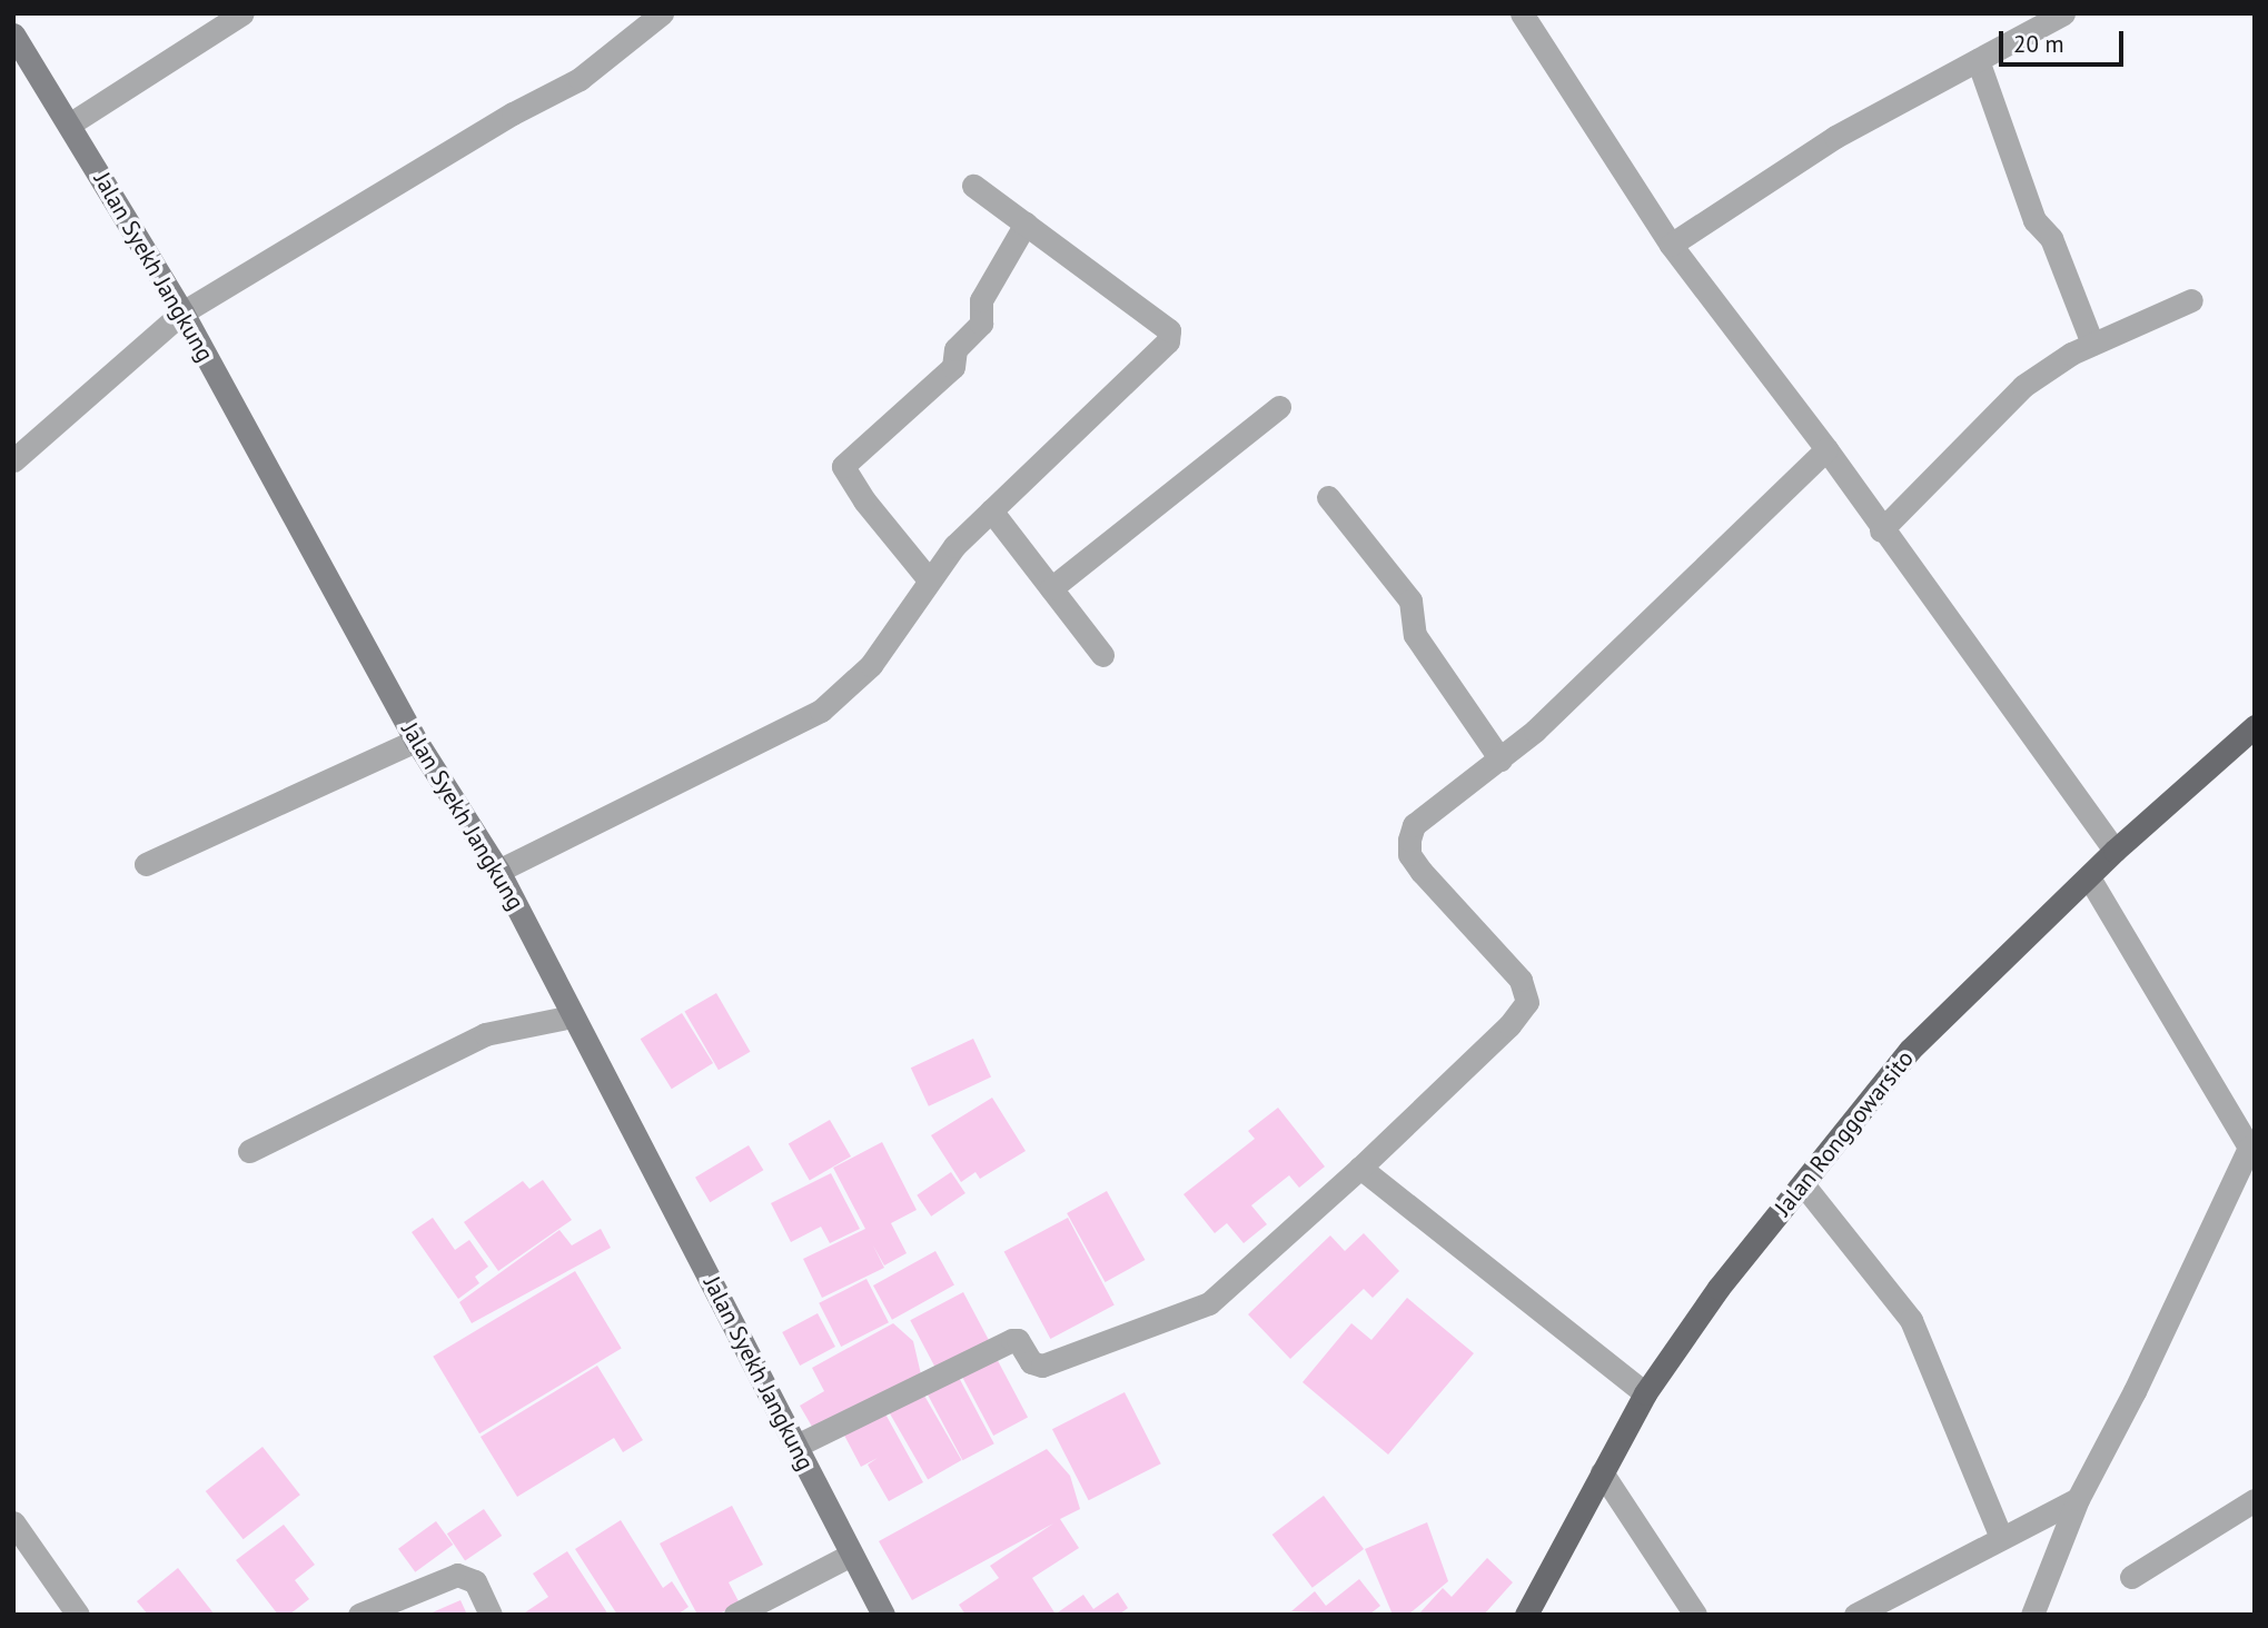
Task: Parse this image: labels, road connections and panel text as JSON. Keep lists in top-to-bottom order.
{
  "streets": {
    "main road": ["Jalan Syekh Jangkung", "Jalan Ronggowarsito"]
  },
  "scale_bar": "20 m"
}
